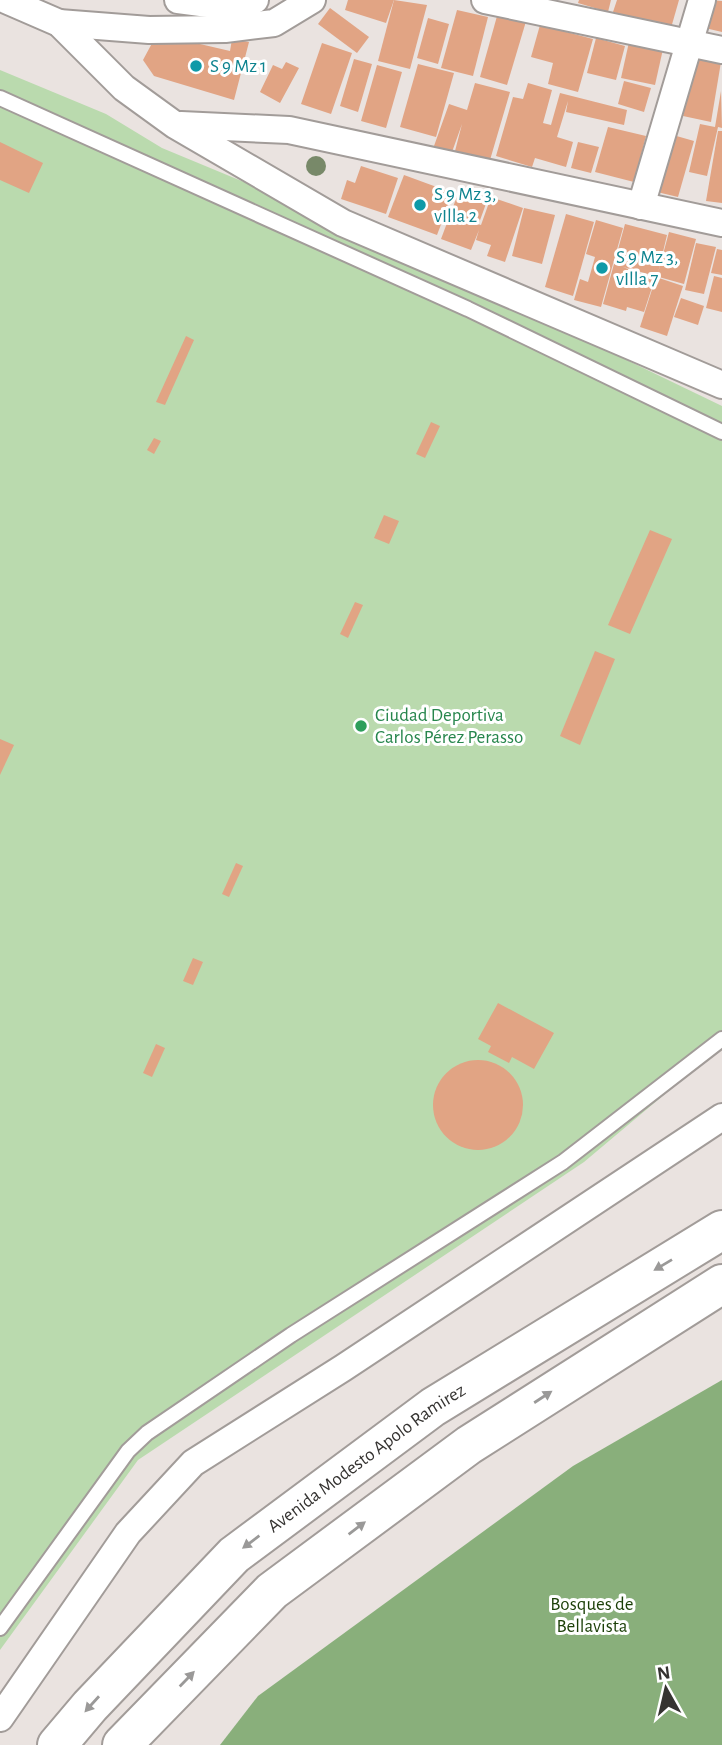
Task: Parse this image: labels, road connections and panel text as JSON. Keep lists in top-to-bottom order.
{
  "streets": {
    "main road": ["Avenida Modesto Apolo Ramirez"]
  },
  "parks": ["Bosques de Bellavista"],
  "places": [
    "S 9 Mz 1",
    "S 9 Mz 3, vIlla 2",
    "S 9 Mz 3, vIlla 7",
    "Ciudad Deportiva Carlos Pérez Perasso"
  ],
  "north": "top"
}
